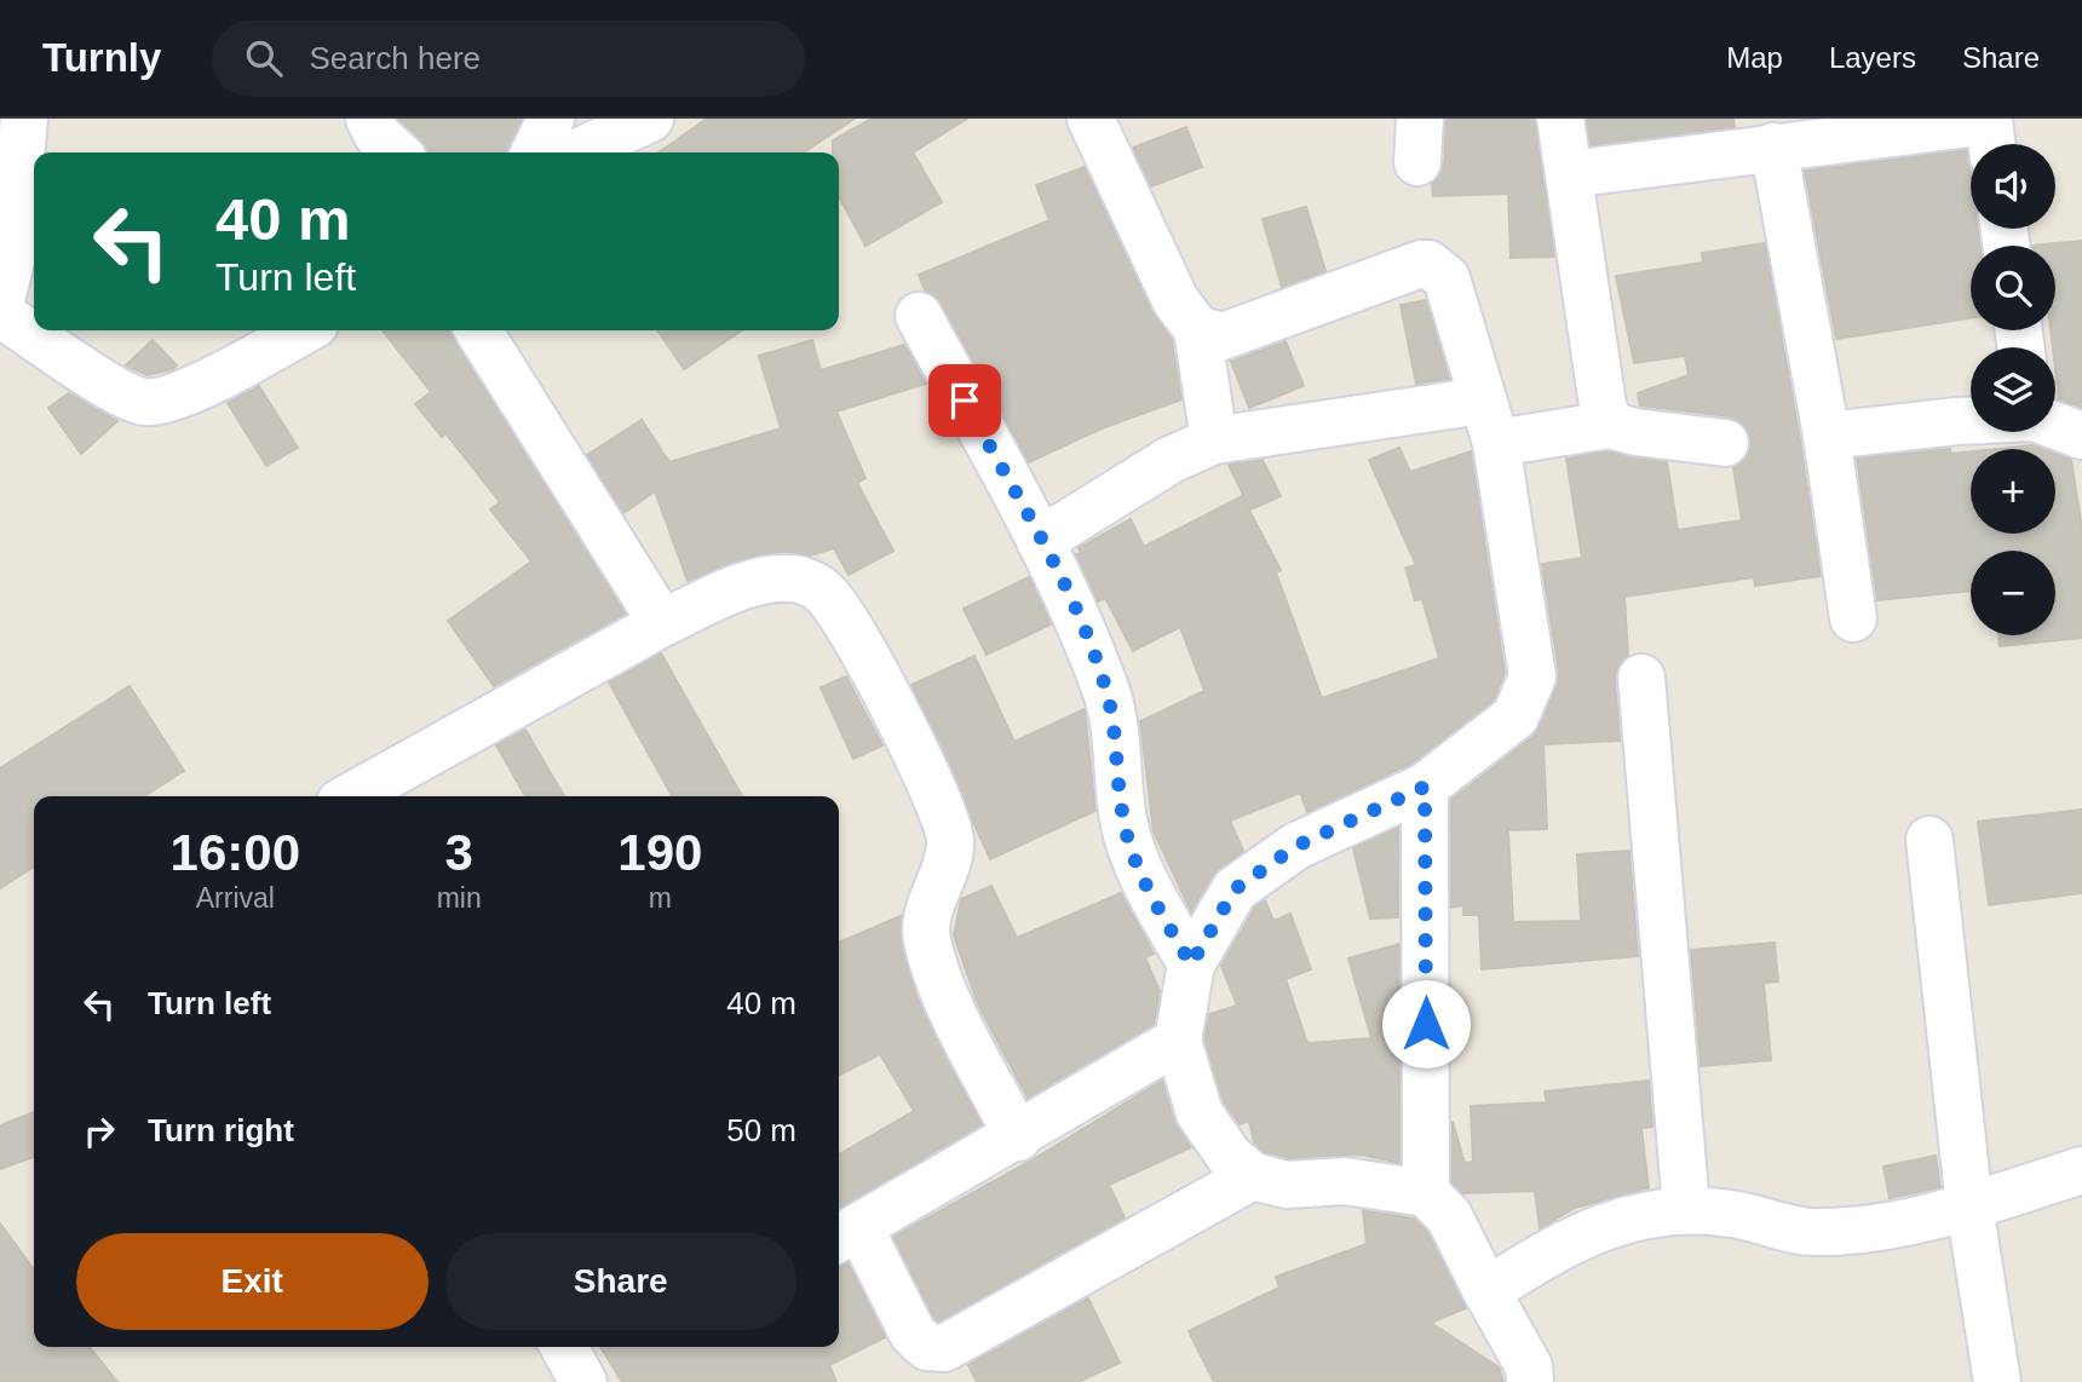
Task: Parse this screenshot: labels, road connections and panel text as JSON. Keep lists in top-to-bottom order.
{
  "page": {
    "header": "Turnly",
    "search": "Search here",
    "nav": ["Map", "Layers", "Share"],
    "map_buttons": ["+", "−"],
    "turn": ["40 m", "Turn left"],
    "eta": [
      "16:00",
      "Arrival",
      "3",
      "min",
      "190",
      "m"
    ],
    "list": [
      {
        "name": "Turn left",
        "value": "40 m"
      },
      {
        "name": "Turn right",
        "value": "50 m"
      }
    ],
    "buttons": ["Exit", "Share"]
  }
}
